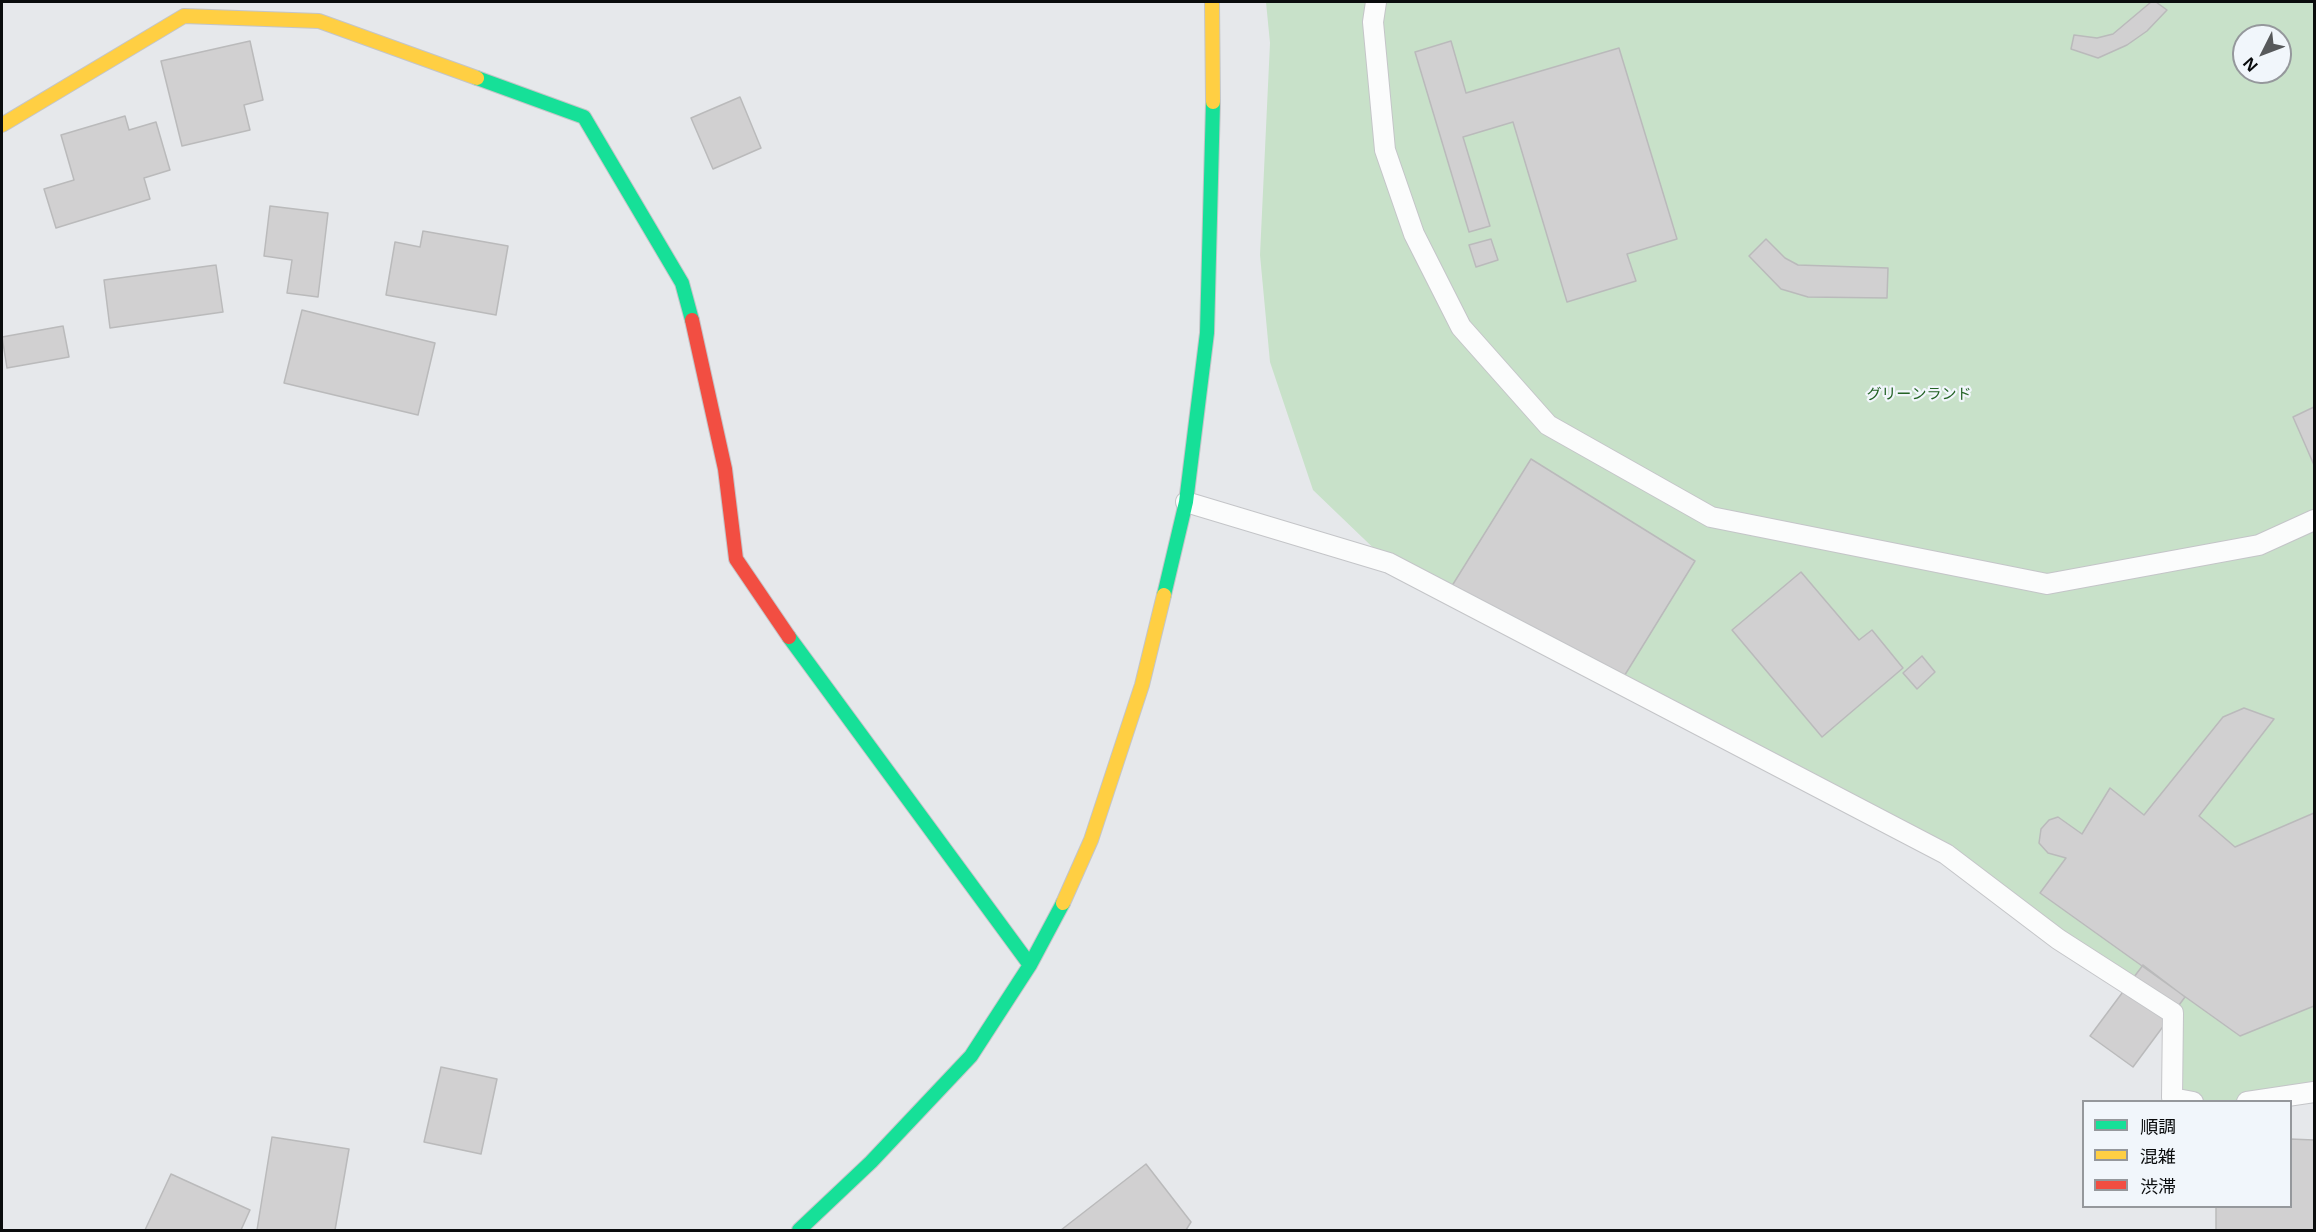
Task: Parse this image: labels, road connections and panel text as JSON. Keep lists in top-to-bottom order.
{
  "parks": ["グリーンランド"],
  "legend": ["順調", "混雑", "渋滞"],
  "north": "bottom left"
}
